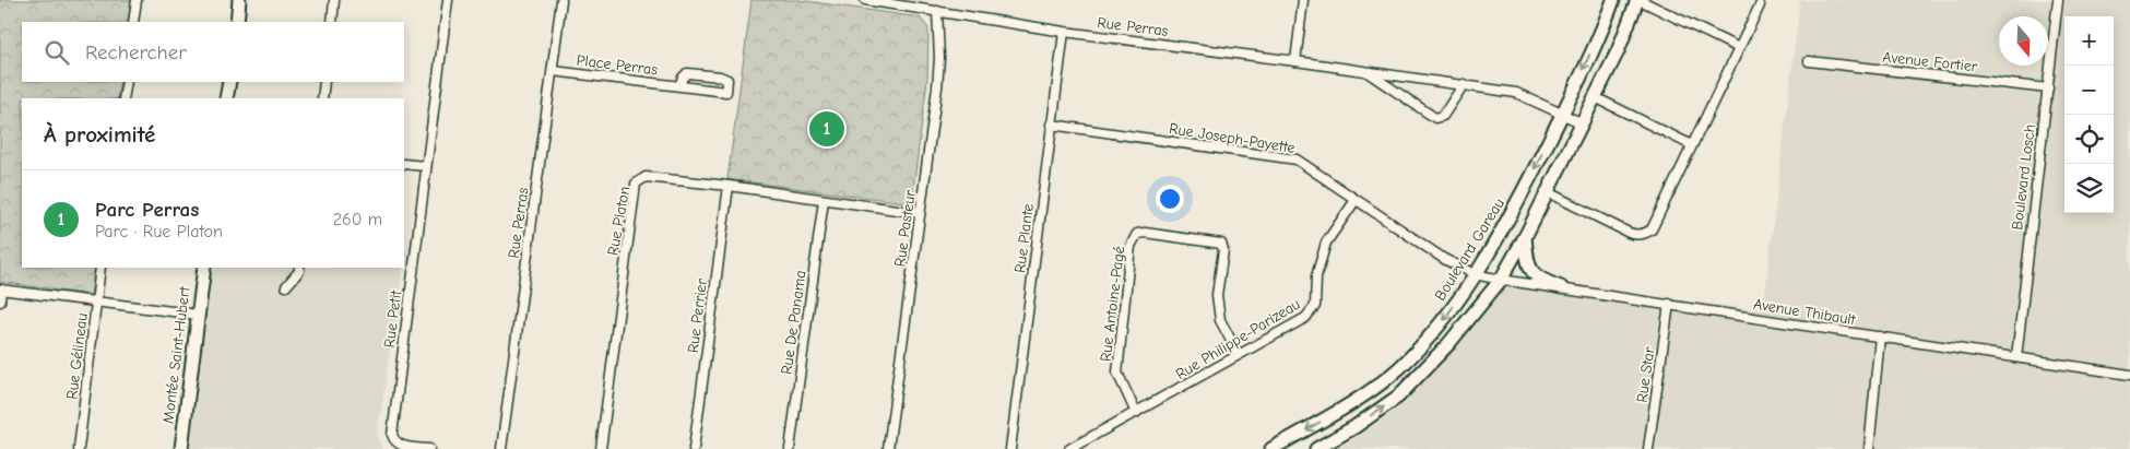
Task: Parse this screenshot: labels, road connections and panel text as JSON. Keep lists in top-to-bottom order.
{
  "streets": {
    "street": [
      "Rue Perras",
      "Avenue Fortier",
      "Place Perras",
      "Rue Joseph-Payette",
      "Boulevard Losch",
      "Rue Platon",
      "Rue Pasteur",
      "Rue Plante",
      "Boulevard Gareau",
      "Rue Antoine-Pagé",
      "Avenue Thibault",
      "Rue Perrier",
      "Rue Petit",
      "Rue De Panama",
      "Rue Philippe-Parizeau",
      "Montée Saint-Hubert",
      "Rue Gélineau",
      "Rue Star"
    ]
  },
  "crossings": [
    ["Rue Perras", "Place Perras"],
    ["Rue Perras", "Rue Pasteur"],
    ["Rue Perras", "Rue Plante"],
    ["Rue Perras", "Boulevard Gareau"],
    ["Avenue Fortier", "Boulevard Losch"],
    ["Rue Joseph-Payette", "Rue Plante"],
    ["Rue Joseph-Payette", "Boulevard Gareau"],
    ["Rue Joseph-Payette", "Avenue Thibault"],
    ["Rue Joseph-Payette", "Rue Philippe-Parizeau"],
    ["Boulevard Losch", "Avenue Thibault"],
    ["Rue Platon", "Rue Pasteur"],
    ["Rue Platon", "Rue Perrier"],
    ["Rue Platon", "Rue De Panama"],
    ["Boulevard Gareau", "Avenue Thibault"],
    ["Rue Antoine-Pagé", "Rue Philippe-Parizeau"],
    ["Avenue Thibault", "Rue Star"]
  ],
  "north": "bottom",
  "page": {
    "map_buttons": ["+", "−"],
    "search": "Rechercher",
    "heading": "À proximité",
    "pins": "1",
    "list": [
      {
        "mark": "1",
        "name": "Parc Perras",
        "note": "Parc · Rue Platon",
        "value": "260 m"
      }
    ]
  }
}
